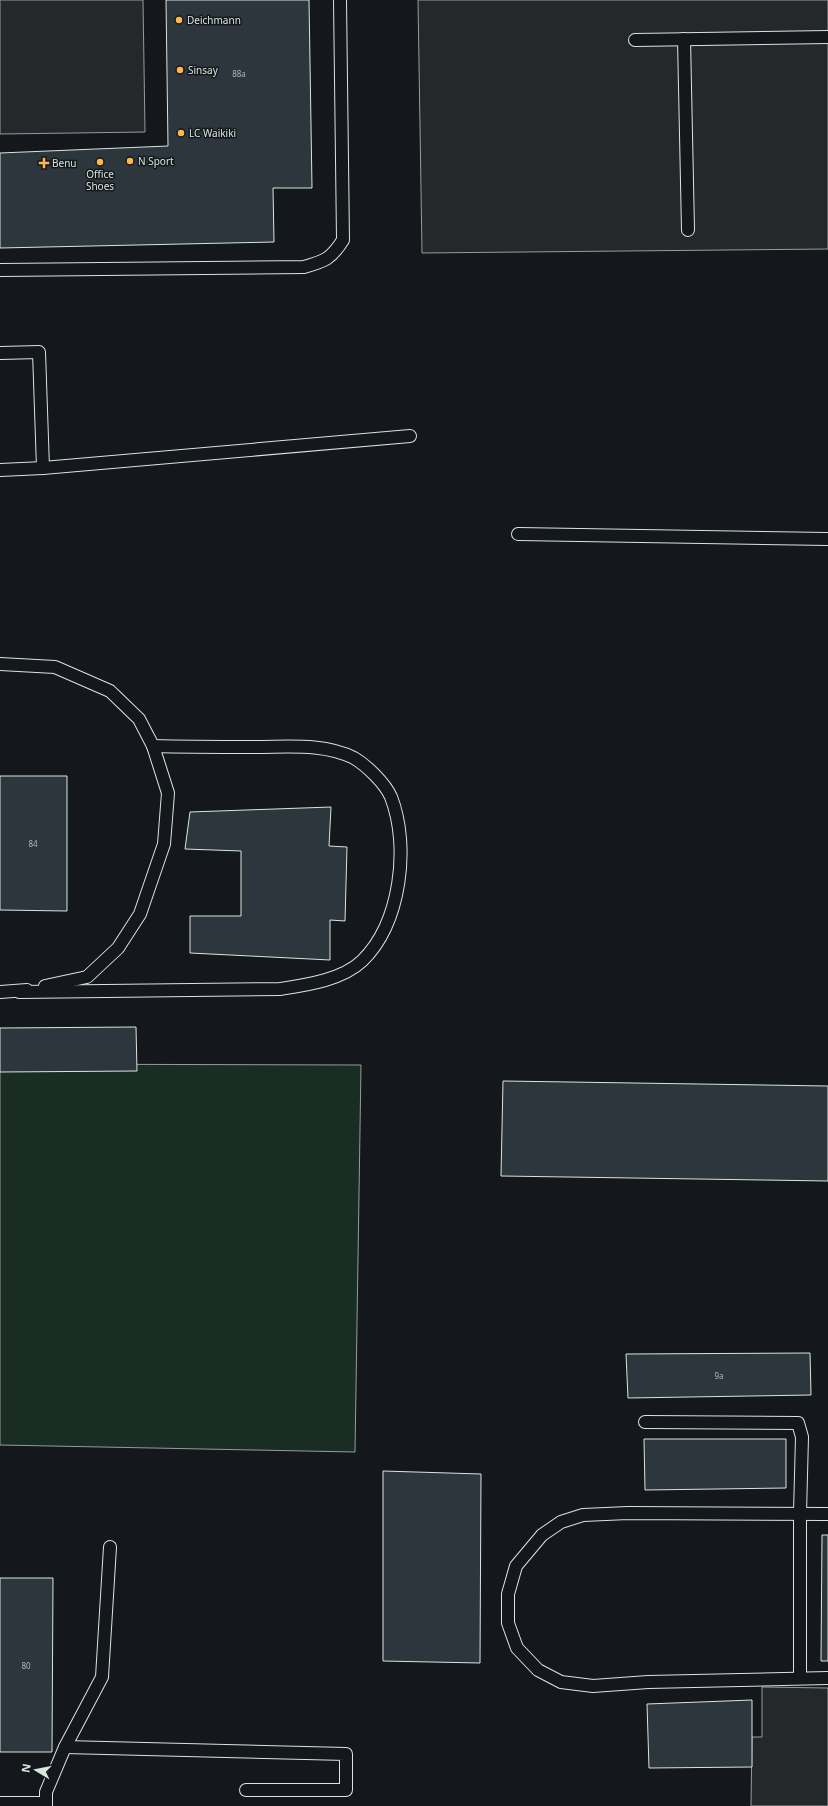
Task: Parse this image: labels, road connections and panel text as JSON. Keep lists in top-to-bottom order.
{
  "places": {
    "other": [
      "Deichmann",
      "Sinsay",
      "LC Waikiki",
      "N Sport",
      "Office Shoes"
    ],
    "health": ["Benu"]
  },
  "house_numbers": [
    "88a",
    "84",
    "9a",
    "80"
  ],
  "north": "left"
}
